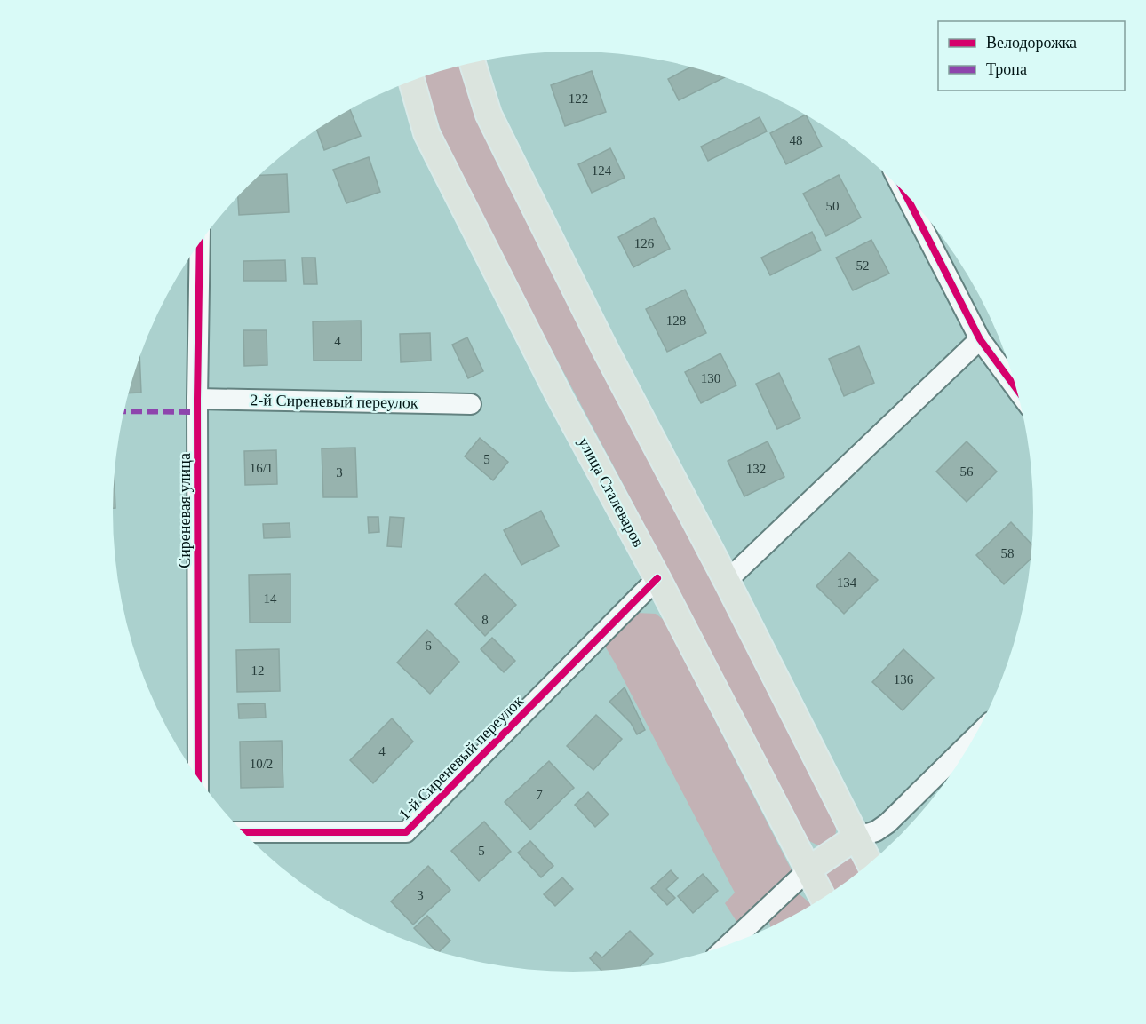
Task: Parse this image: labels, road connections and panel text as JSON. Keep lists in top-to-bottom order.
{
  "streets": {
    "main road": ["улица Сталеваров"],
    "street": ["2-й Сиреневый переулок", "Сиреневая улица", "1-й Сиреневый переулок"]
  },
  "crossings": [
    ["2-й Сиреневый переулок", "Сиреневая улица"],
    ["улица Сталеваров", "1-й Сиреневый переулок"]
  ],
  "house_numbers": [
    "122",
    "48",
    "124",
    "50",
    "126",
    "52",
    "128",
    "4",
    "130",
    "5",
    "16/1",
    "132",
    "56",
    "3",
    "58",
    "134",
    "14",
    "8",
    "6",
    "12",
    "136",
    "4",
    "10/2",
    "7",
    "5",
    "3"
  ],
  "legend": ["Велодорожка", "Тропа"]
}
